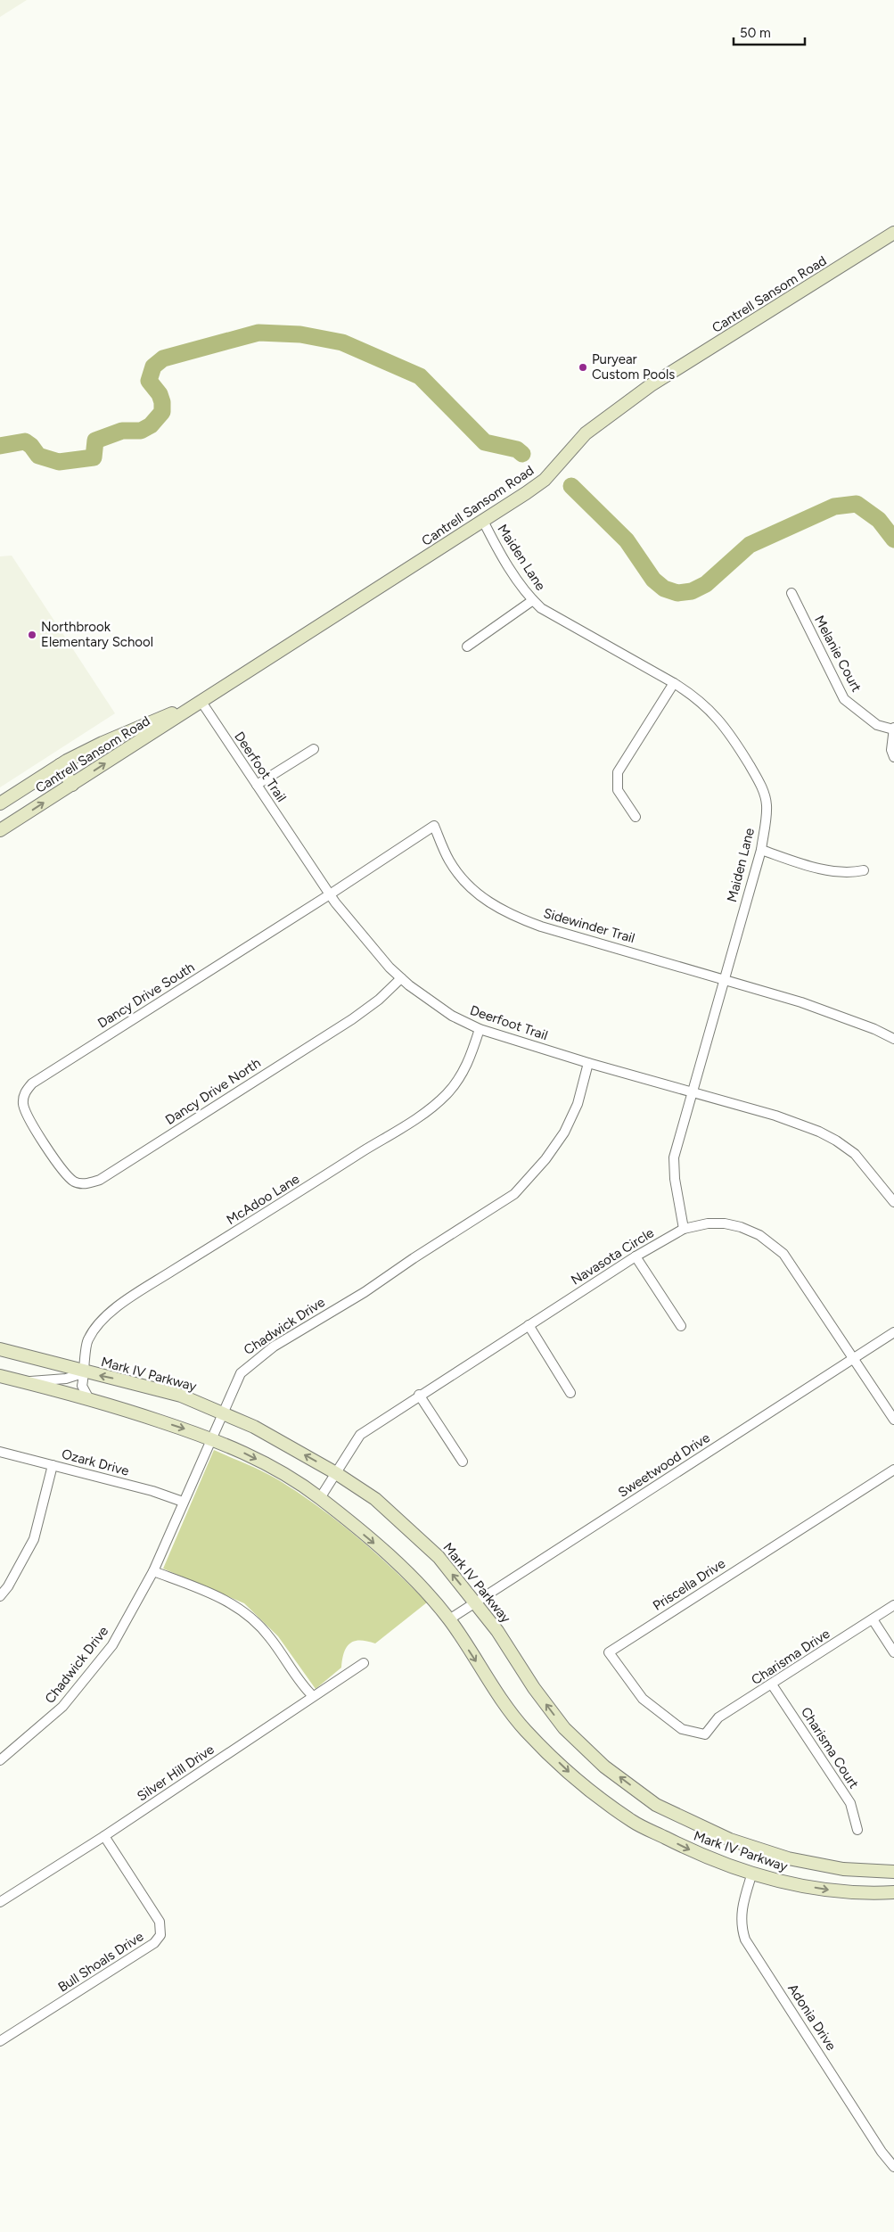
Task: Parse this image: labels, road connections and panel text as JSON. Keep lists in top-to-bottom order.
{
  "streets": {
    "main road": ["Cantrell Sansom Road", "Mark IV Parkway"],
    "street": [
      "Maiden Lane",
      "Melanie Court",
      "Deerfoot Trail",
      "Sidewinder Trail",
      "Dancy Drive South",
      "Dancy Drive North",
      "McAdoo Lane",
      "Navasota Circle",
      "Chadwick Drive",
      "Ozark Drive",
      "Sweetwood Drive",
      "Priscella Drive",
      "Charisma Drive",
      "Charisma Court",
      "Silver Hill Drive",
      "Bull Shoals Drive",
      "Adonia Drive"
    ]
  },
  "crossings": [
    ["Cantrell Sansom Road", "Maiden Lane"],
    ["Cantrell Sansom Road", "Deerfoot Trail"],
    ["Maiden Lane", "Deerfoot Trail"],
    ["Maiden Lane", "Sidewinder Trail"],
    ["Maiden Lane", "Navasota Circle"],
    ["Deerfoot Trail", "Sidewinder Trail"],
    ["Deerfoot Trail", "Dancy Drive South"],
    ["Deerfoot Trail", "Dancy Drive North"],
    ["Deerfoot Trail", "McAdoo Lane"],
    ["Deerfoot Trail", "Chadwick Drive"],
    ["Sidewinder Trail", "Dancy Drive South"],
    ["Dancy Drive South", "Dancy Drive North"],
    ["McAdoo Lane", "Mark IV Parkway"],
    ["Navasota Circle", "Mark IV Parkway"],
    ["Navasota Circle", "Sweetwood Drive"],
    ["Chadwick Drive", "Mark IV Parkway"],
    ["Chadwick Drive", "Ozark Drive"],
    ["Mark IV Parkway", "Sweetwood Drive"],
    ["Mark IV Parkway", "Adonia Drive"],
    ["Priscella Drive", "Charisma Drive"],
    ["Charisma Drive", "Charisma Court"],
    ["Silver Hill Drive", "Bull Shoals Drive"]
  ],
  "places": ["Puryear Custom Pools", "Northbrook Elementary School"],
  "scale_bar": "50 m"
}
